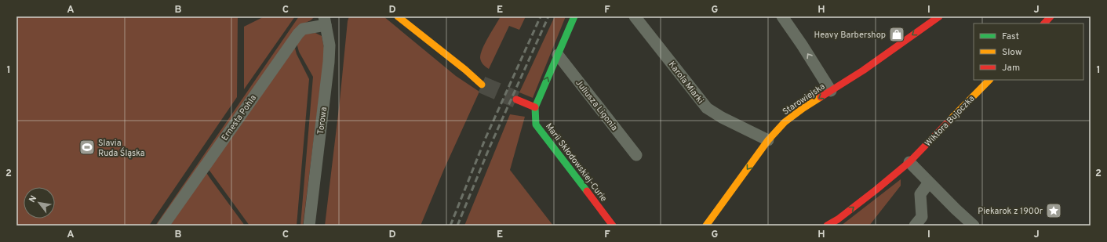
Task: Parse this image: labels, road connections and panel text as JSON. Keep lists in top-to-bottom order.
{
  "streets": {
    "street": [
      "Karola Miarki",
      "Starowiejska",
      "Juliusza Ligonia",
      "Ernesta Pohla",
      "Torowa",
      "Wiktora Bujoczka",
      "Marii Skłodowskiej-Curie"
    ]
  },
  "crossings": [
    ["Karola Miarki", "Starowiejska"],
    ["Ernesta Pohla", "Torowa"]
  ],
  "one_way": ["Starowiejska", "Wiktora Bujoczka"],
  "places": {
    "shop": ["Heavy Barbershop"],
    "sports": ["Slavia Ruda Śląska"],
    "place": ["Piekarok z 1900r"]
  },
  "legend": ["Fast", "Slow", "Jam"],
  "north": "top left",
  "grid": {
    "columns": [
      "A",
      "B",
      "C",
      "D",
      "E",
      "F",
      "G",
      "H",
      "I",
      "J"
    ],
    "rows": ["1", "2"]
  }
}
